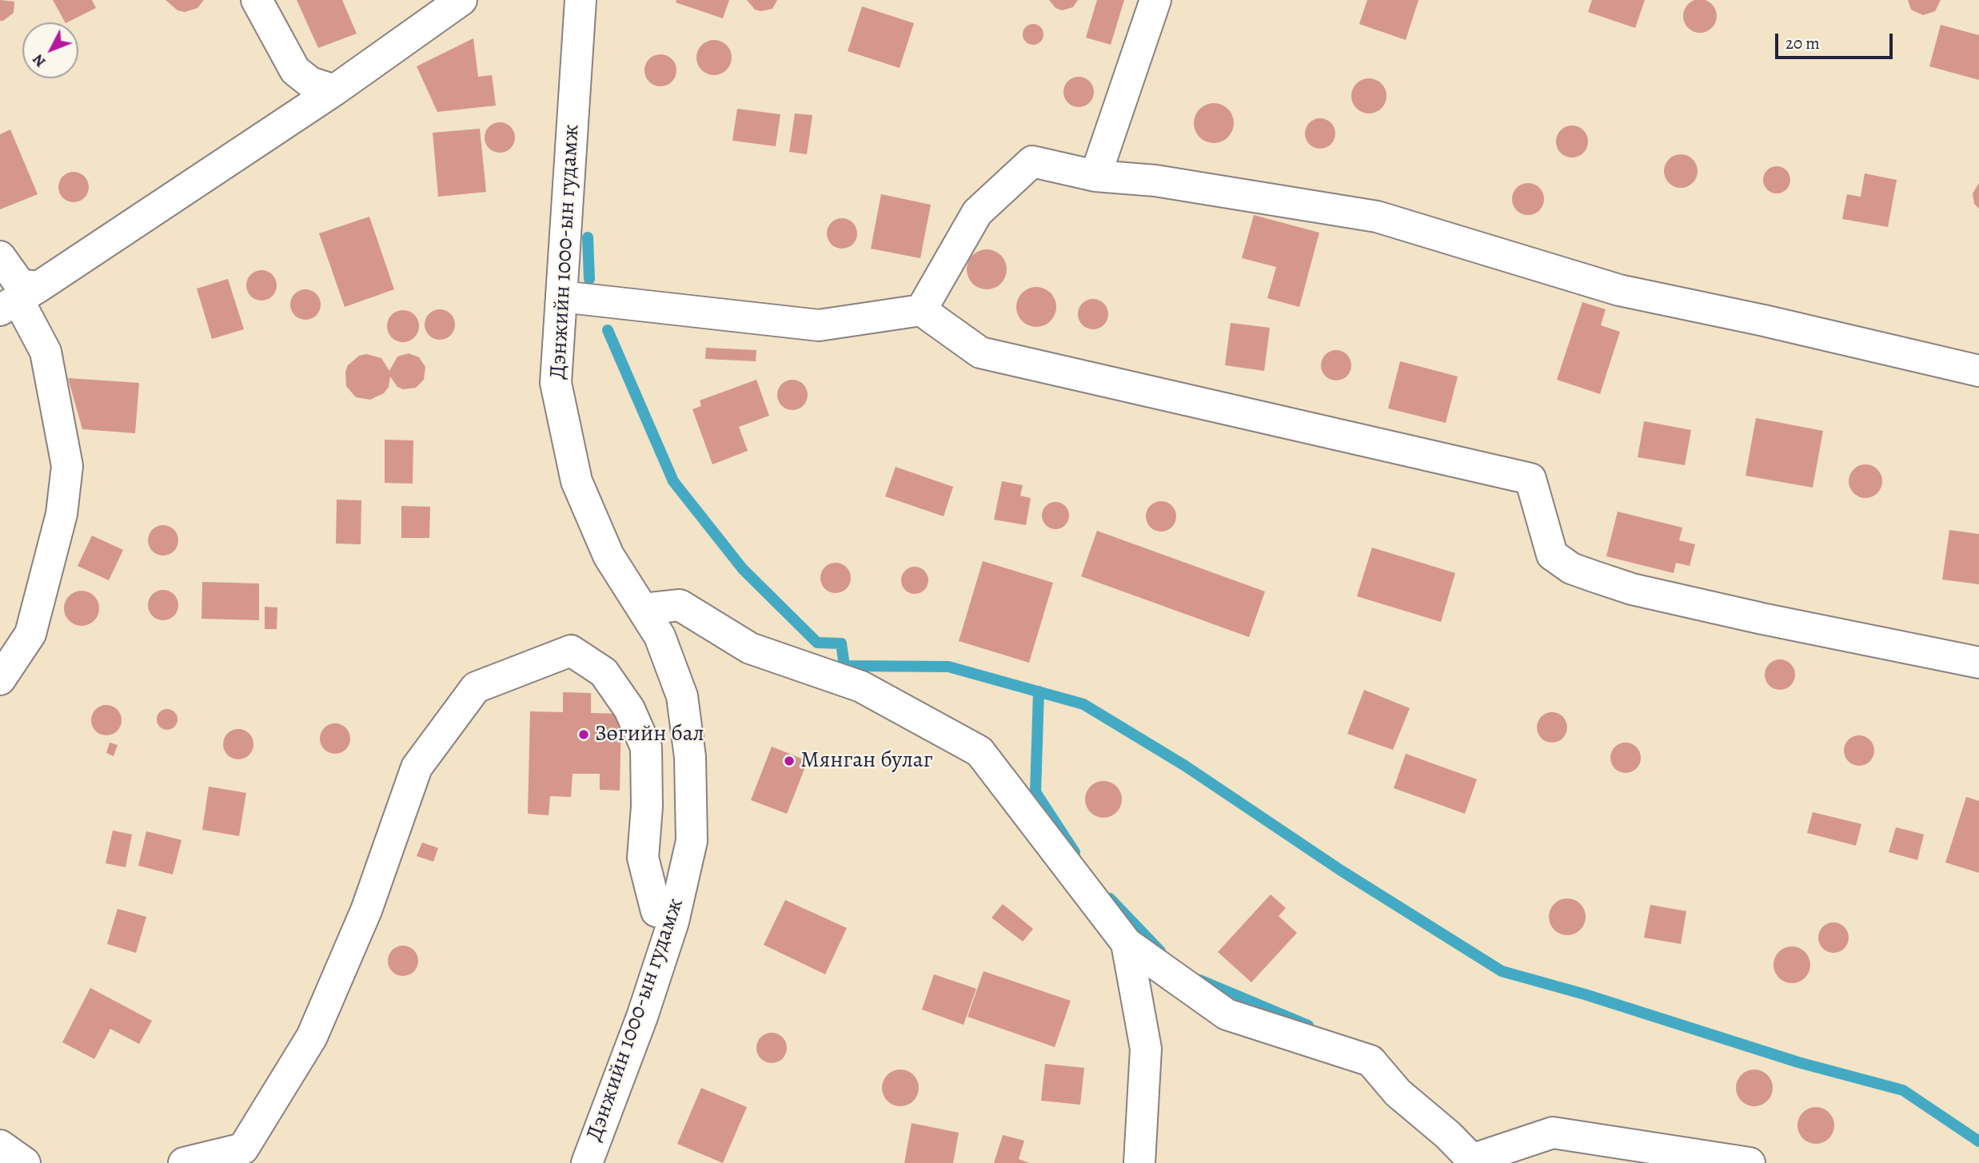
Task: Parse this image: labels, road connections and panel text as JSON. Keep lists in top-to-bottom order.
{
  "streets": {
    "street": ["Дэнжийн 1000-ын гудамж"]
  },
  "places": ["Зөгийн бал", "Мянган булаг"],
  "scale_bar": "20 m",
  "north": "bottom left"
}
